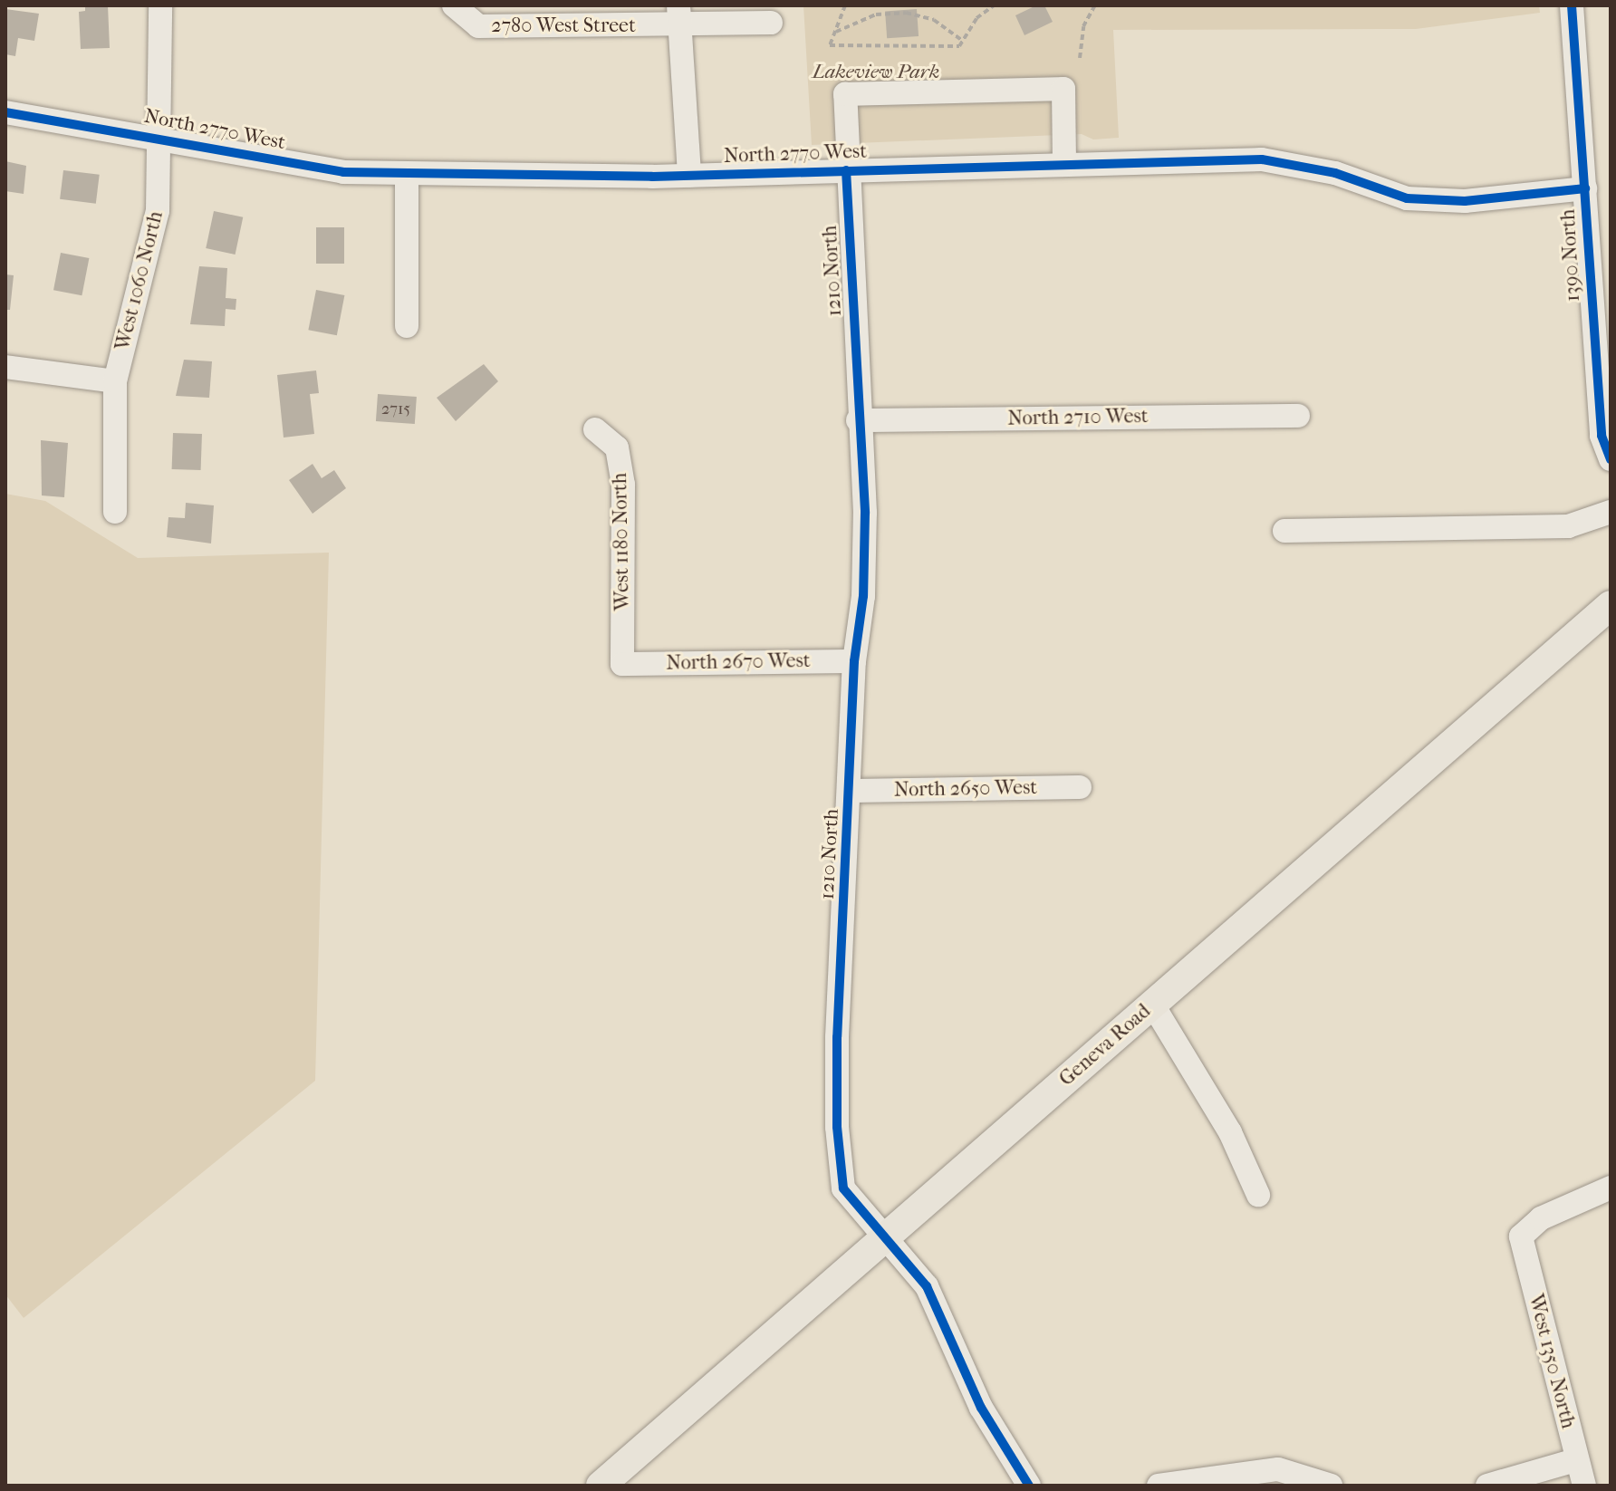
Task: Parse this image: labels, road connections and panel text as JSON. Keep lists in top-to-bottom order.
{
  "streets": {
    "main road": ["Geneva Road"],
    "street": [
      "2780 West Street",
      "North 2770 West",
      "1390 North",
      "1210 North",
      "West 1060 North",
      "North 2710 West",
      "West 1180 North",
      "North 2670 West",
      "North 2650 West",
      "West 1350 North"
    ]
  },
  "crossings": [
    ["North 2770 West", "1390 North"],
    ["North 2770 West", "1210 North"],
    ["North 2770 West", "West 1060 North"],
    ["1210 North", "North 2710 West"],
    ["1210 North", "North 2670 West"],
    ["1210 North", "North 2650 West"],
    ["1210 North", "Geneva Road"],
    ["West 1180 North", "North 2670 West"]
  ],
  "parks": ["Lakeview Park"],
  "house_numbers": ["2715"]
}
